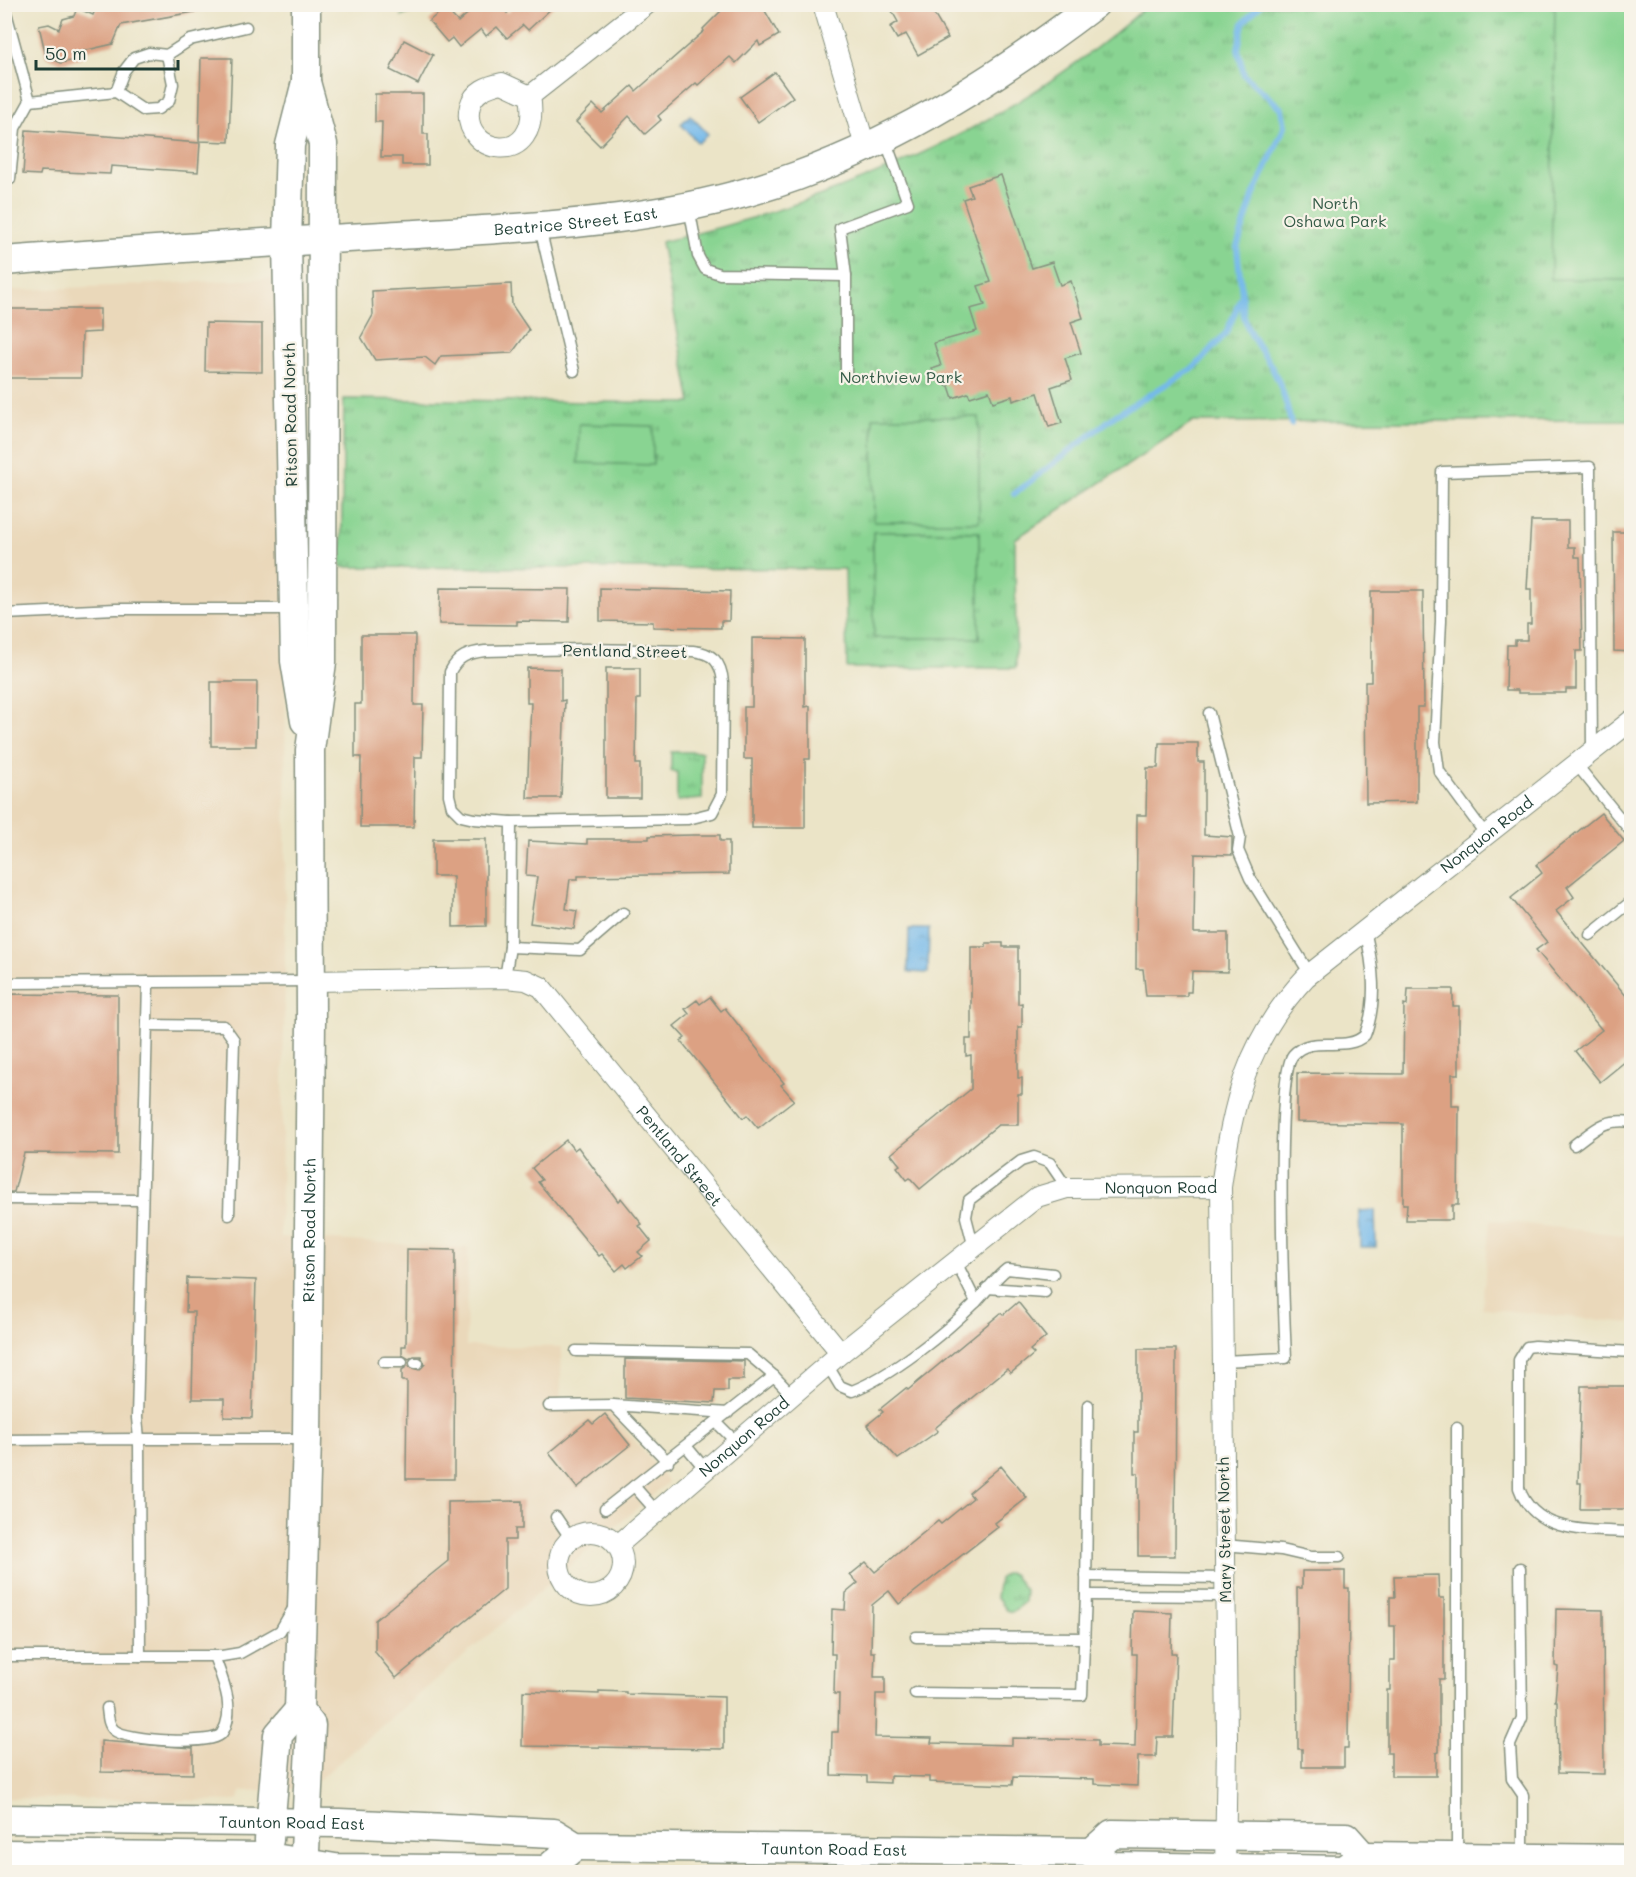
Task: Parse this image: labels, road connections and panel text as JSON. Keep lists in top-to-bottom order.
{
  "streets": {
    "main road": ["Beatrice Street East", "Ritson Road North", "Taunton Road East"],
    "street": ["Pentland Street", "Nonquon Road", "Mary Street North"]
  },
  "crossings": [
    ["Beatrice Street East", "Ritson Road North"],
    ["Ritson Road North", "Pentland Street"],
    ["Ritson Road North", "Taunton Road East"],
    ["Pentland Street", "Nonquon Road"],
    ["Nonquon Road", "Mary Street North"],
    ["Mary Street North", "Taunton Road East"]
  ],
  "parks": ["North Oshawa Park", "Northview Park"],
  "scale_bar": "50 m"
}
